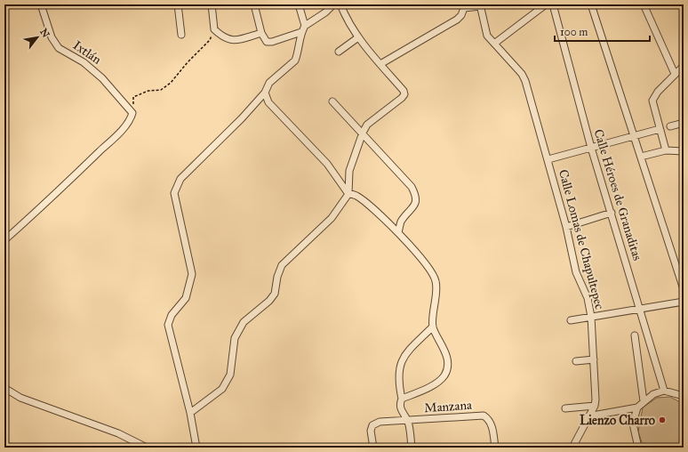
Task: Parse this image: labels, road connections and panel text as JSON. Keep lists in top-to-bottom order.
{
  "streets": {
    "street": [
      "Ixtlán",
      "Calle Héroes de Granaditas",
      "Calle Lomas de Chapultepec",
      "Manzana"
    ]
  },
  "places": ["Lienzo Charro"],
  "scale_bar": "100 m",
  "north": "top right"
}
